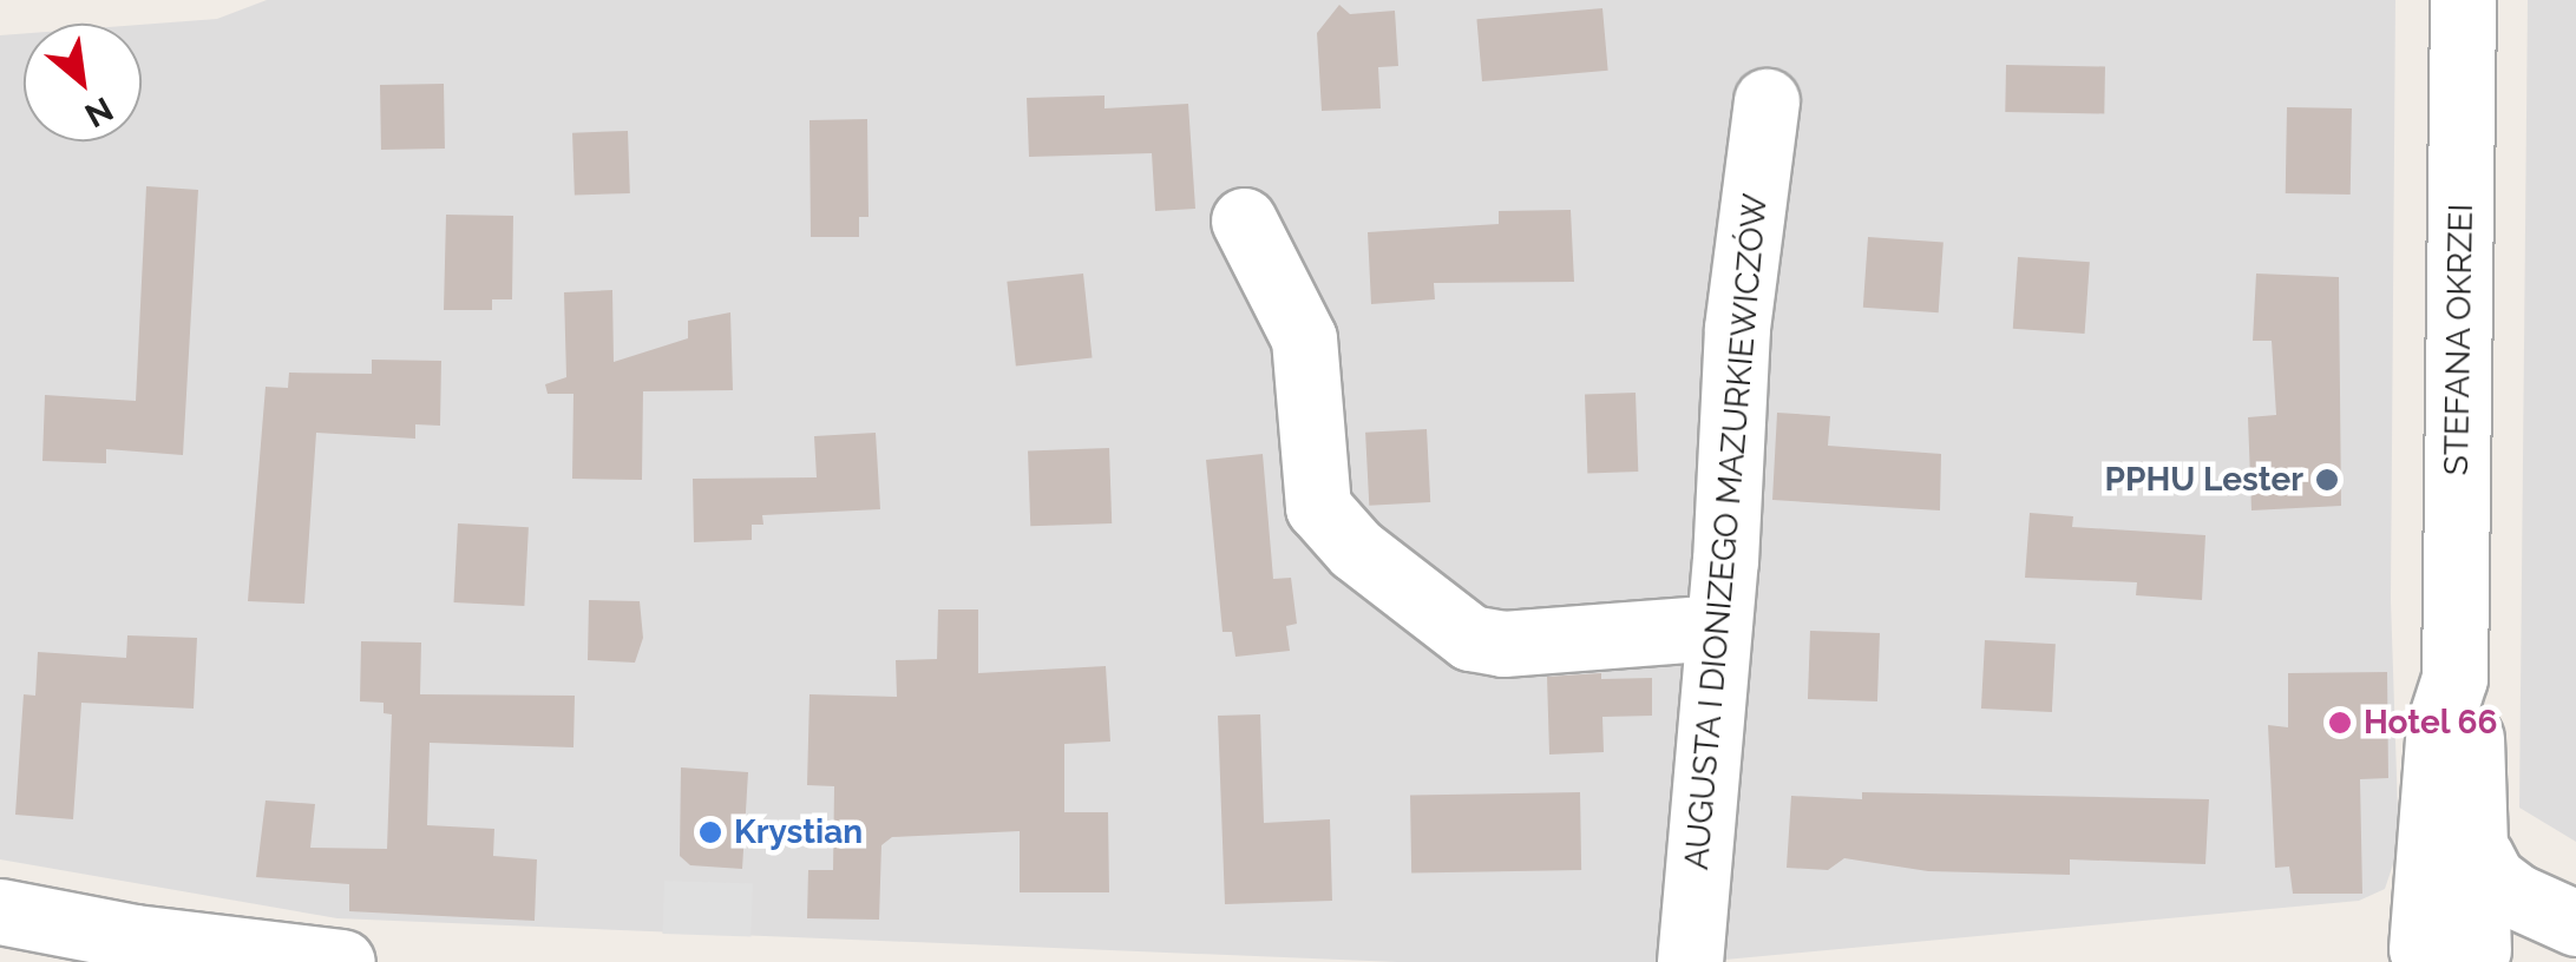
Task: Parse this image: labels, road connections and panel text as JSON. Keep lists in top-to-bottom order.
{
  "streets": {
    "street": ["STEFANA OKRZEI", "AUGUSTA I DIONIZEGO MAZURKIEWICZÓW"]
  },
  "places": ["PPHU Lester", "Hotel 66", "Krystian"],
  "north": "bottom right"
}
